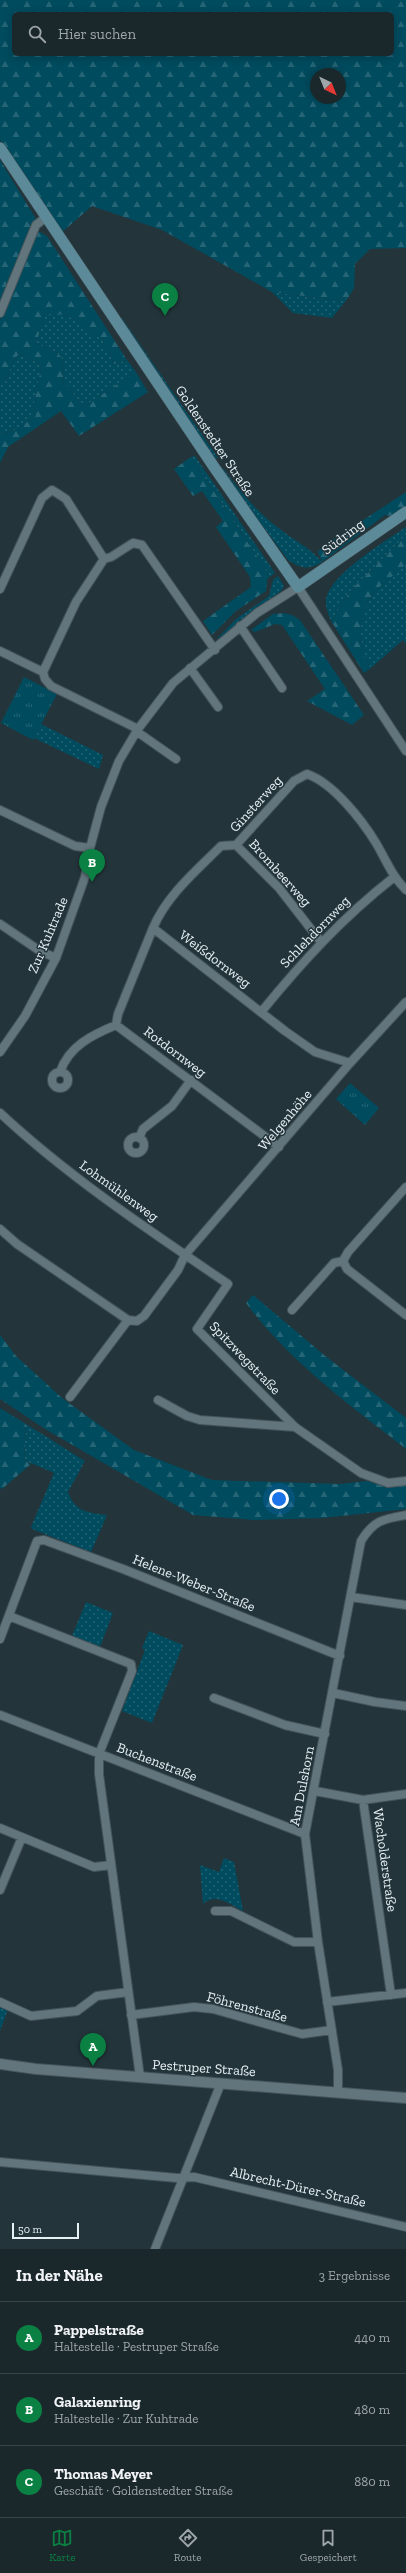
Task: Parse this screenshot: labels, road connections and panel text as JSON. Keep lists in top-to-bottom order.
{
  "streets": {
    "main road": ["Goldenstedter Straße", "Südring"],
    "street": [
      "Ginsterweg",
      "Brombeerweg",
      "Schlehdornweg",
      "Zur Kuhtrade",
      "Weißdornweg",
      "Rotdornweg",
      "Welgenhöhe",
      "Lohmühlenweg",
      "Spitzwegstraße",
      "Helene-Weber-Straße",
      "Buchenstraße",
      "Am Dulshorn",
      "Wacholderstraße",
      "Föhrenstraße",
      "Pestruper Straße",
      "Albrecht-Dürer-Straße"
    ]
  },
  "crossings": [
    ["Goldenstedter Straße", "Südring"],
    ["Goldenstedter Straße", "Zur Kuhtrade"],
    ["Südring", "Zur Kuhtrade"],
    ["Ginsterweg", "Brombeerweg"],
    ["Ginsterweg", "Schlehdornweg"],
    ["Brombeerweg", "Schlehdornweg"],
    ["Brombeerweg", "Weißdornweg"],
    ["Schlehdornweg", "Weißdornweg"],
    ["Weißdornweg", "Welgenhöhe"],
    ["Rotdornweg", "Welgenhöhe"],
    ["Welgenhöhe", "Lohmühlenweg"],
    ["Lohmühlenweg", "Spitzwegstraße"],
    ["Helene-Weber-Straße", "Am Dulshorn"],
    ["Buchenstraße", "Am Dulshorn"],
    ["Am Dulshorn", "Föhrenstraße"],
    ["Am Dulshorn", "Pestruper Straße"]
  ],
  "scale_bar": "50 m",
  "north": "bottom right",
  "page": {
    "search": "Hier suchen",
    "pins": ["C", "B", "A"],
    "scale": "50 m",
    "heading": ["In der Nähe", "3 Ergebnisse"],
    "list": [
      {
        "mark": "A",
        "name": "Pappelstraße",
        "note": "Haltestelle · Pestruper Straße",
        "value": "440 m"
      },
      {
        "mark": "B",
        "name": "Galaxienring",
        "note": "Haltestelle · Zur Kuhtrade",
        "value": "480 m"
      },
      {
        "mark": "C",
        "name": "Thomas Meyer",
        "note": "Geschäft · Goldenstedter Straße",
        "value": "880 m"
      }
    ],
    "nav": ["Karte", "Route", "Gespeichert"]
  }
}
